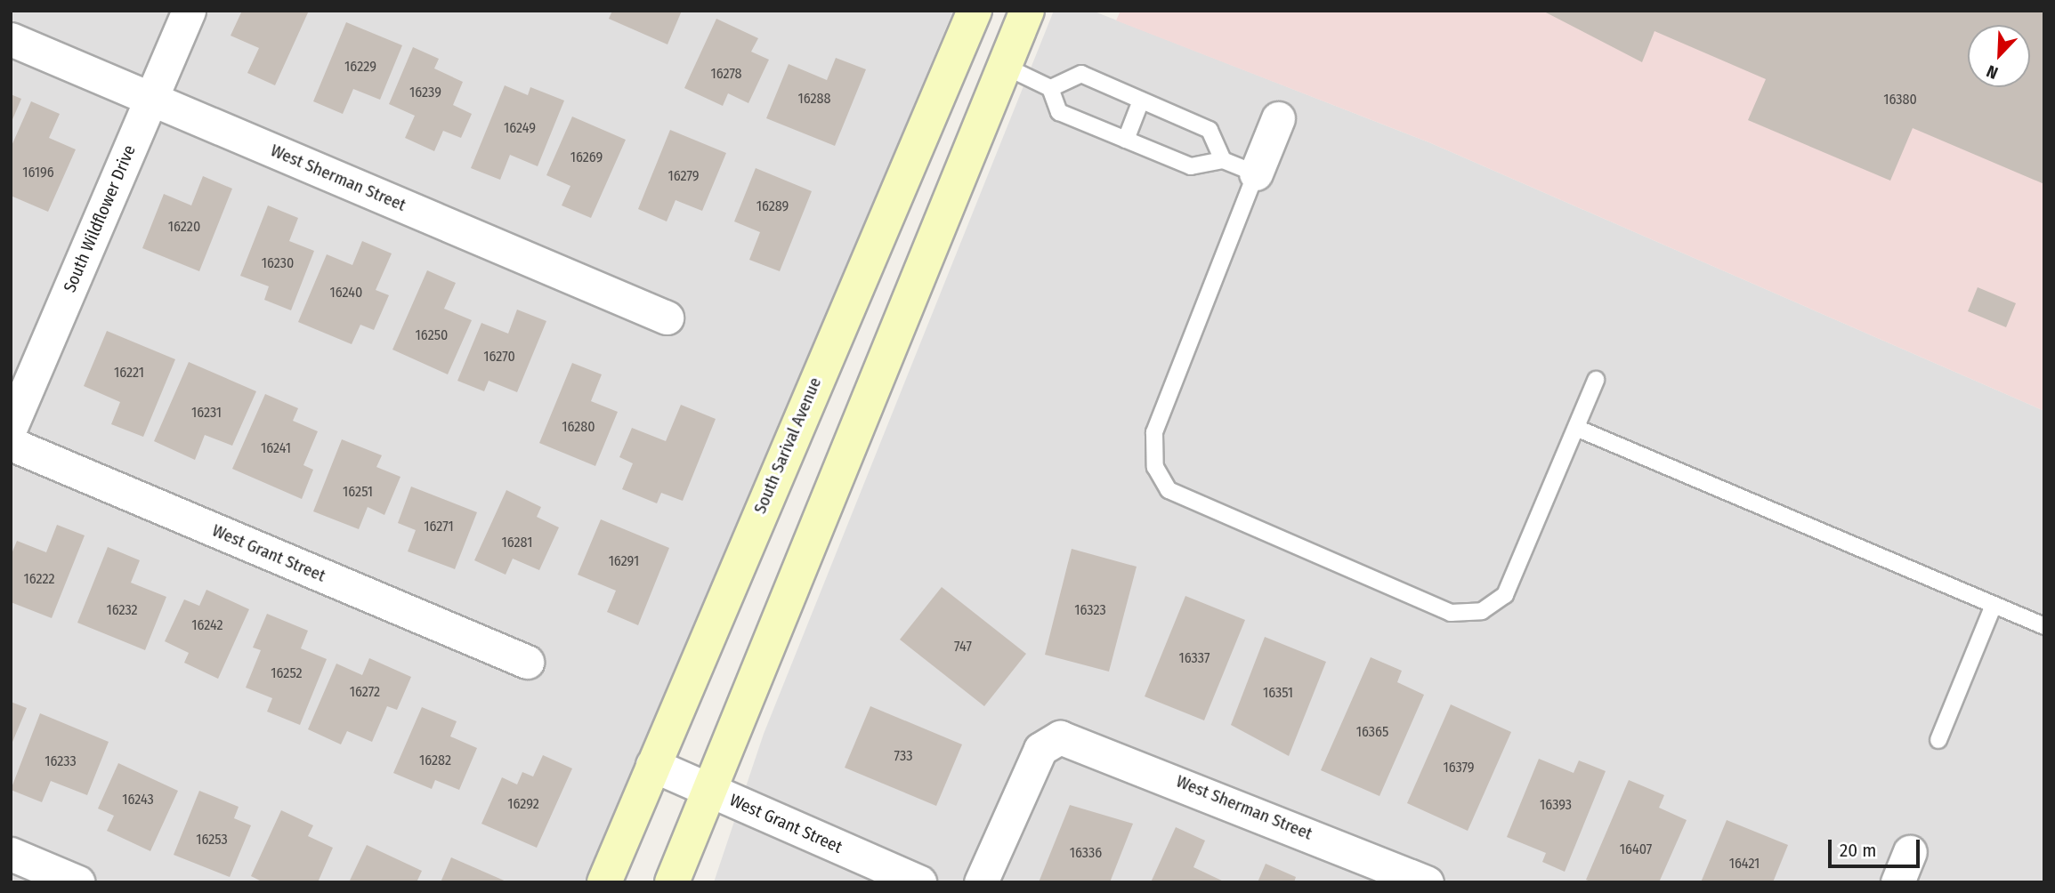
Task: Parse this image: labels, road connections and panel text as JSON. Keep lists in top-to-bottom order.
{
  "streets": {
    "main road": ["South Sarival Avenue"],
    "street": ["West Sherman Street", "South Wildflower Drive", "West Grant Street"]
  },
  "crossings": [
    ["West Sherman Street", "South Wildflower Drive"],
    ["South Sarival Avenue", "West Grant Street"]
  ],
  "house_numbers": [
    "16229",
    "16278",
    "16239",
    "16288",
    "16380",
    "16249",
    "16269",
    "16196",
    "16279",
    "16289",
    "16220",
    "16230",
    "16240",
    "16250",
    "16270",
    "16221",
    "16231",
    "16280",
    "16241",
    "16251",
    "16271",
    "16281",
    "16291",
    "16222",
    "16232",
    "16323",
    "16242",
    "747",
    "16337",
    "16252",
    "16272",
    "16351",
    "16365",
    "733",
    "16282",
    "16233",
    "16379",
    "16243",
    "16292",
    "16393",
    "16253",
    "16407",
    "16336",
    "16421"
  ],
  "scale_bar": "20 m",
  "north": "bottom left"
}
